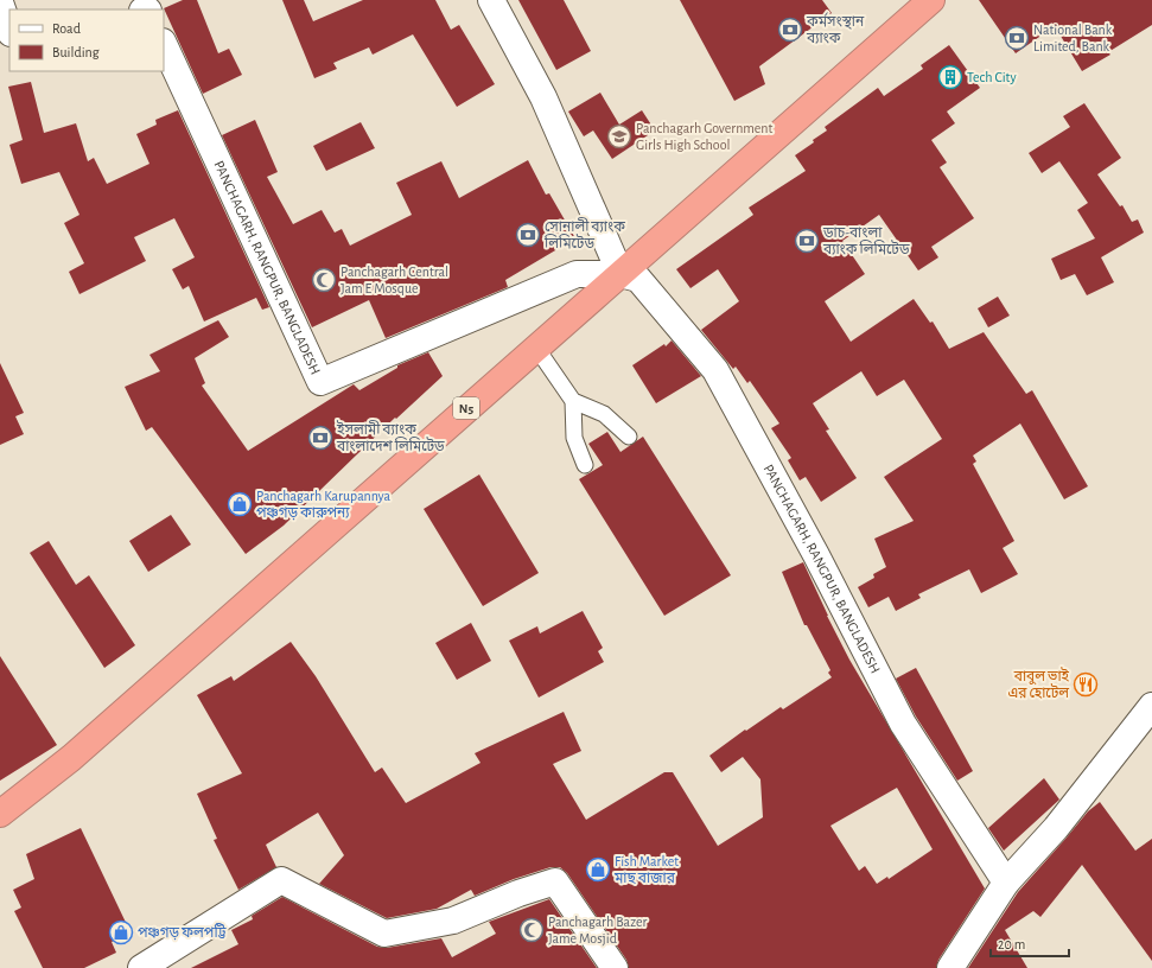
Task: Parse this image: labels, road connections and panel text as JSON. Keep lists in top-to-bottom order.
{
  "streets": {
    "highway": ["N5"],
    "street": ["PANCHAGARH, RANGPUR, BANGLADESH"]
  },
  "crossings": [
    ["PANCHAGARH, RANGPUR, BANGLADESH", "N5"]
  ],
  "places": {
    "bank": [
      "কর্মসংস্থান ব্যাংক",
      "National Bank Limited, Bank",
      "সোনালী ব্যাংক লিমিটেড",
      "ডাচ-বাংলা ব্যাংক লিমিটেড",
      "ইসলামী ব্যাংক বাংলাদেশ লিমিটেড"
    ],
    "building": ["Tech City"],
    "school or university": ["Panchagarh Government Girls High School"],
    "mosque": ["Panchagarh Central Jam E Mosque", "Panchagarh Bazer Jame Mosjid"],
    "shop": ["Panchagarh Karupannya পঞ্চগড় কারুপন্য", "Fish Market মাছ বাজার", "পঞ্চগড় ফলপট্টি"],
    "restaurant": ["বাবুল ভাই এর হোটেল"]
  },
  "legend": ["Road", "Building"],
  "scale_bar": "20 m"
}
